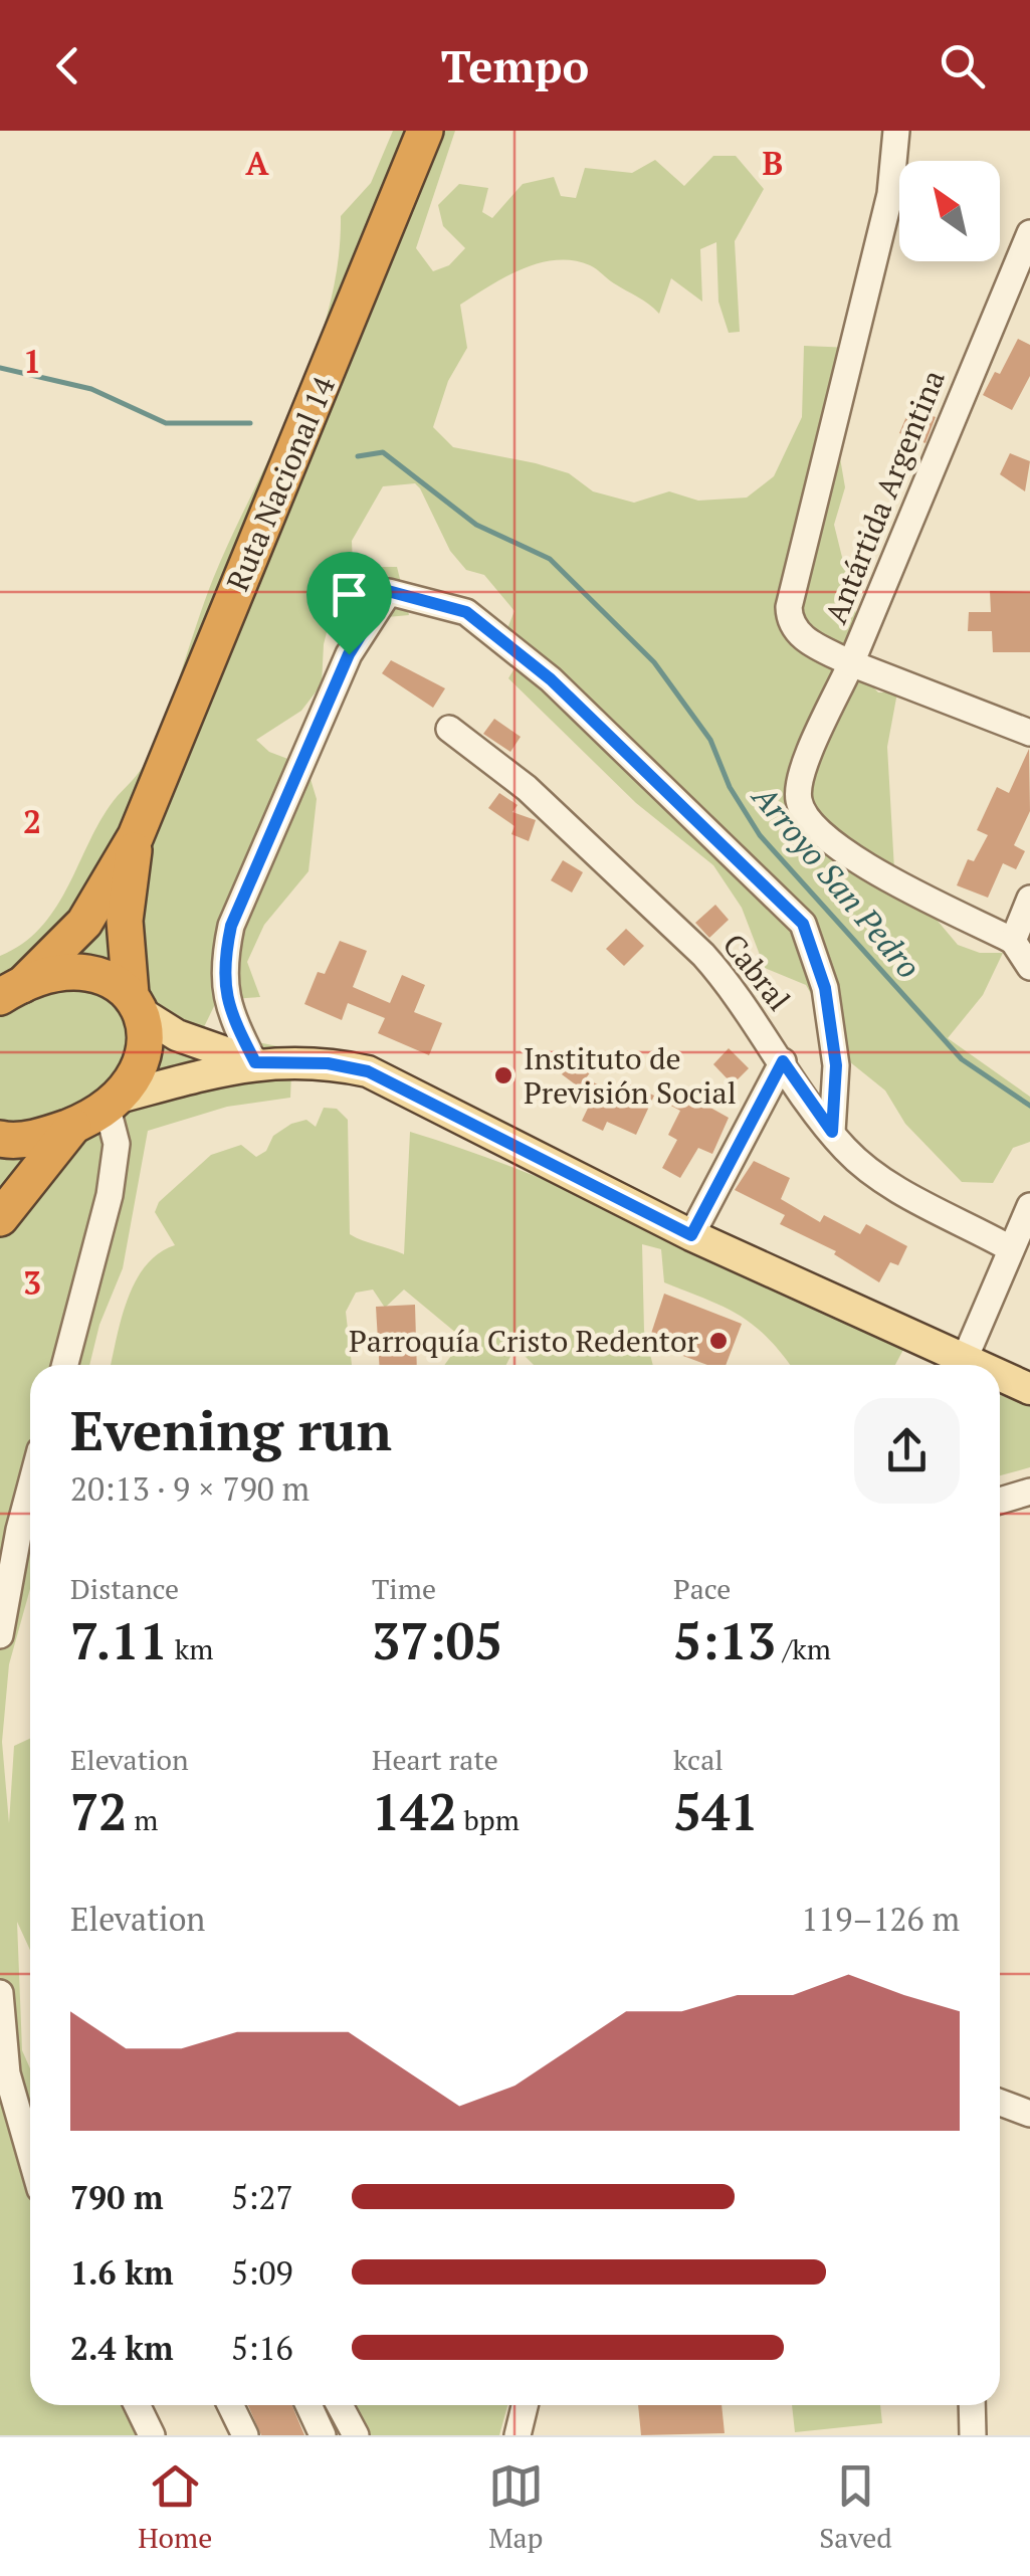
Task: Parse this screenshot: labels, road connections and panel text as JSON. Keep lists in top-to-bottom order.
{
  "streets": {
    "highway": ["Ruta Nacional 14"],
    "street": ["Antártida Argentina", "Cabral"]
  },
  "water": ["Arroyo San Pedro"],
  "places": ["Instituto de Previsión Social", "Parroquía Cristo Redentor"],
  "north": "top left",
  "page": {
    "header": "Tempo",
    "heading": ["Evening run", "20:13 · 9 × 790 m"],
    "stats": [
      ["Distance", "7.11 km"],
      ["Time", "37:05"],
      ["Pace", "5:13 /km"],
      ["Elevation", "72 m"],
      ["Heart rate", "142 bpm"],
      ["kcal", "541"]
    ],
    "chart": ["Elevation", "119–126 m"],
    "list": [
      {
        "name": "790 m",
        "note": "5:27"
      },
      {
        "name": "1.6 km",
        "note": "5:09"
      },
      {
        "name": "2.4 km",
        "note": "5:16"
      }
    ],
    "tabs": ["Home", "Map", "Saved"]
  },
  "grid": {
    "columns": ["A", "B"],
    "rows": ["1", "2", "3"]
  }
}
